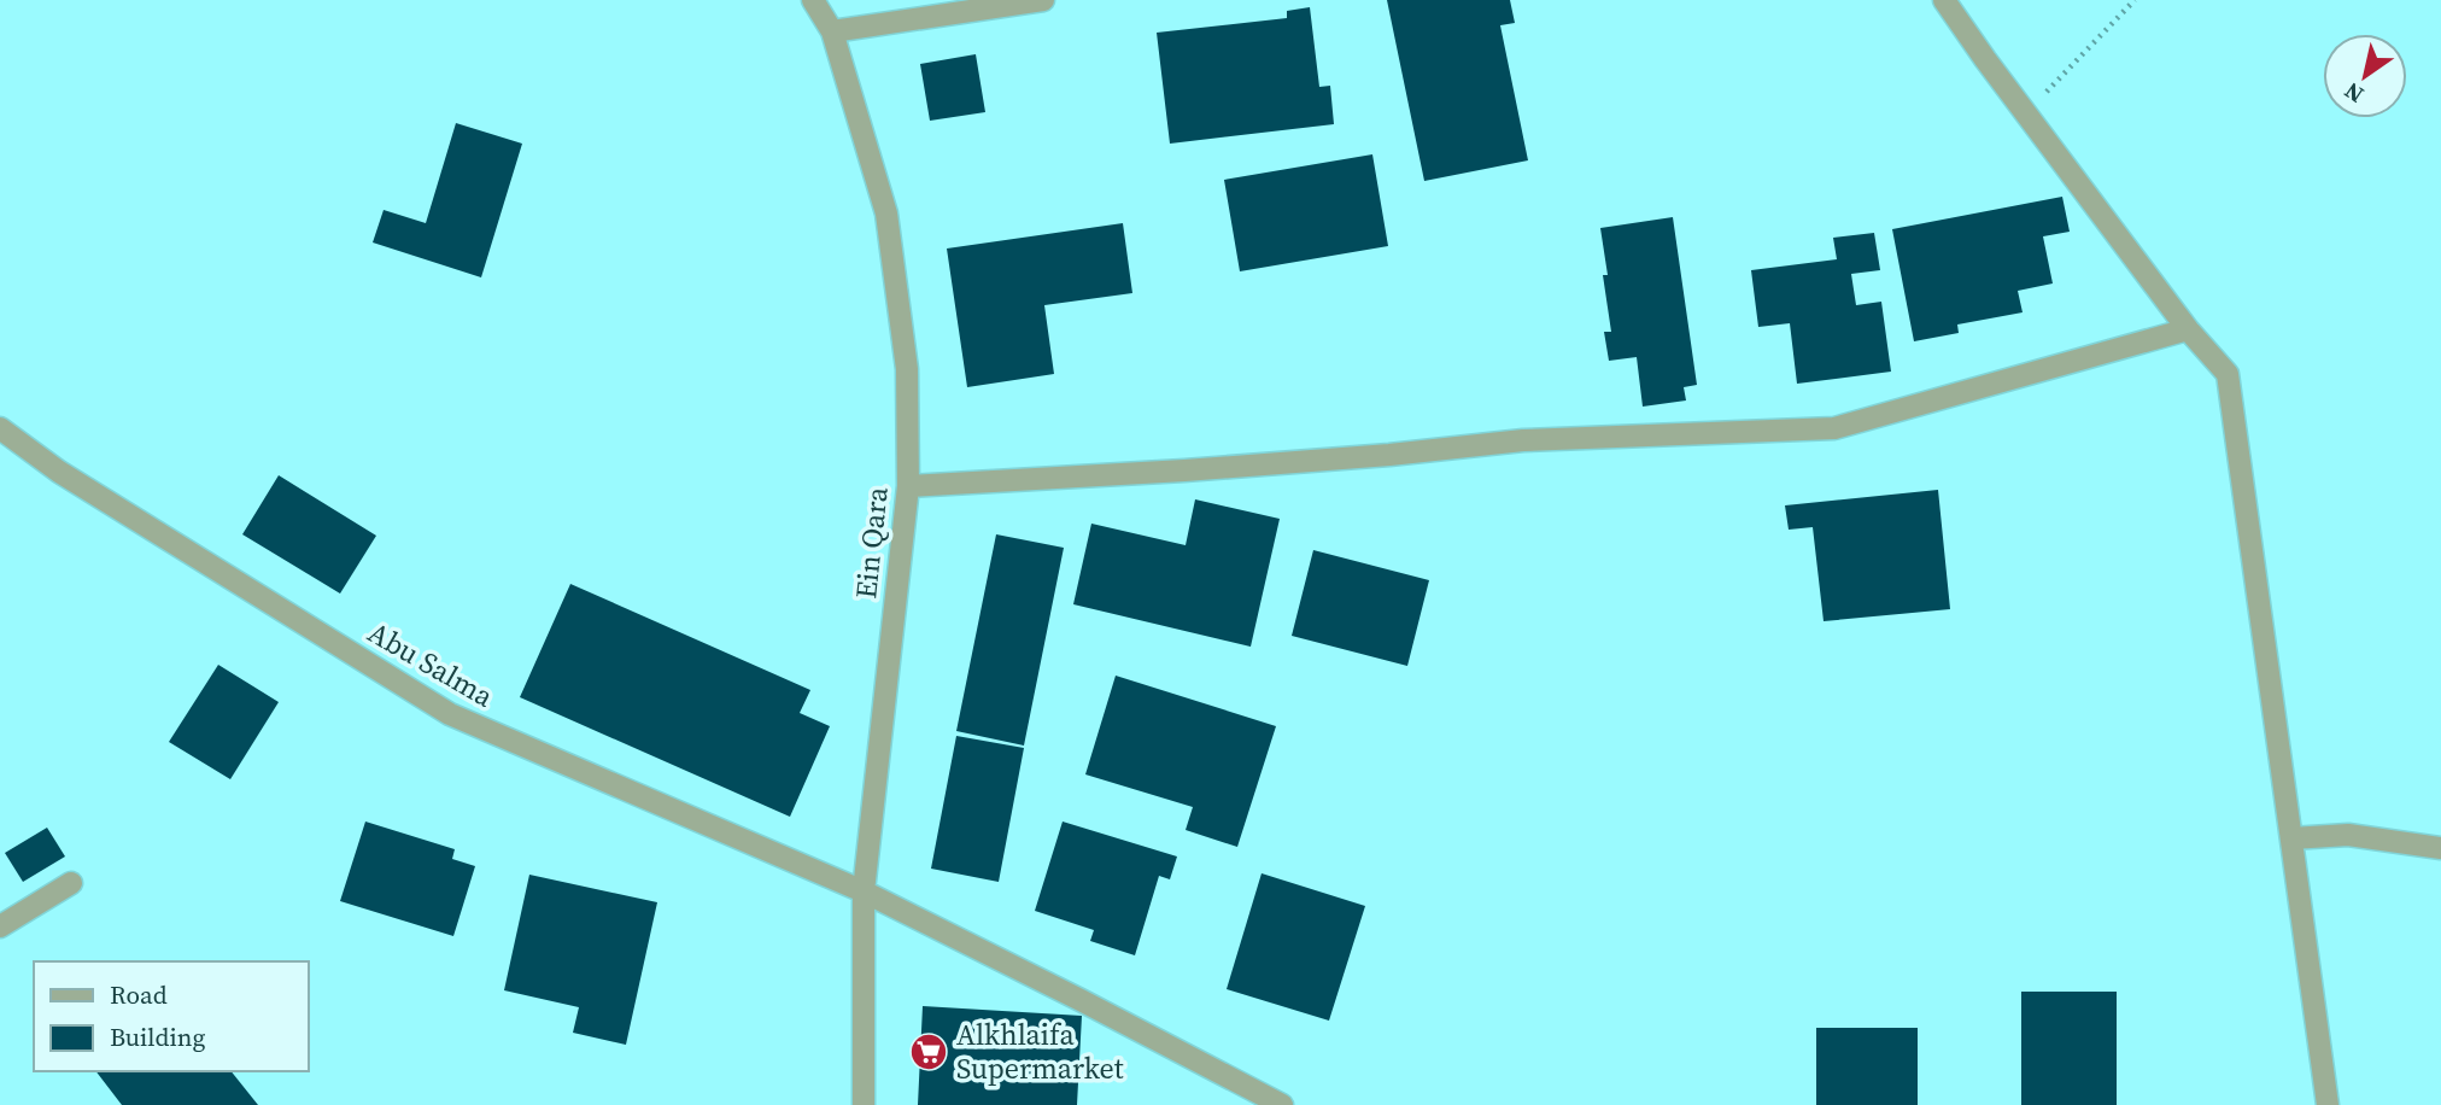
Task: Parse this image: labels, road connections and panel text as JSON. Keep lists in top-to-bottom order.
{
  "streets": {
    "street": ["Ein Qara", "Abu Salma"]
  },
  "crossings": [
    ["Ein Qara", "Abu Salma"]
  ],
  "places": {
    "supermarket": ["Alkhlaifa Supermarket"]
  },
  "legend": ["Road", "Building"],
  "north": "bottom left"
}
